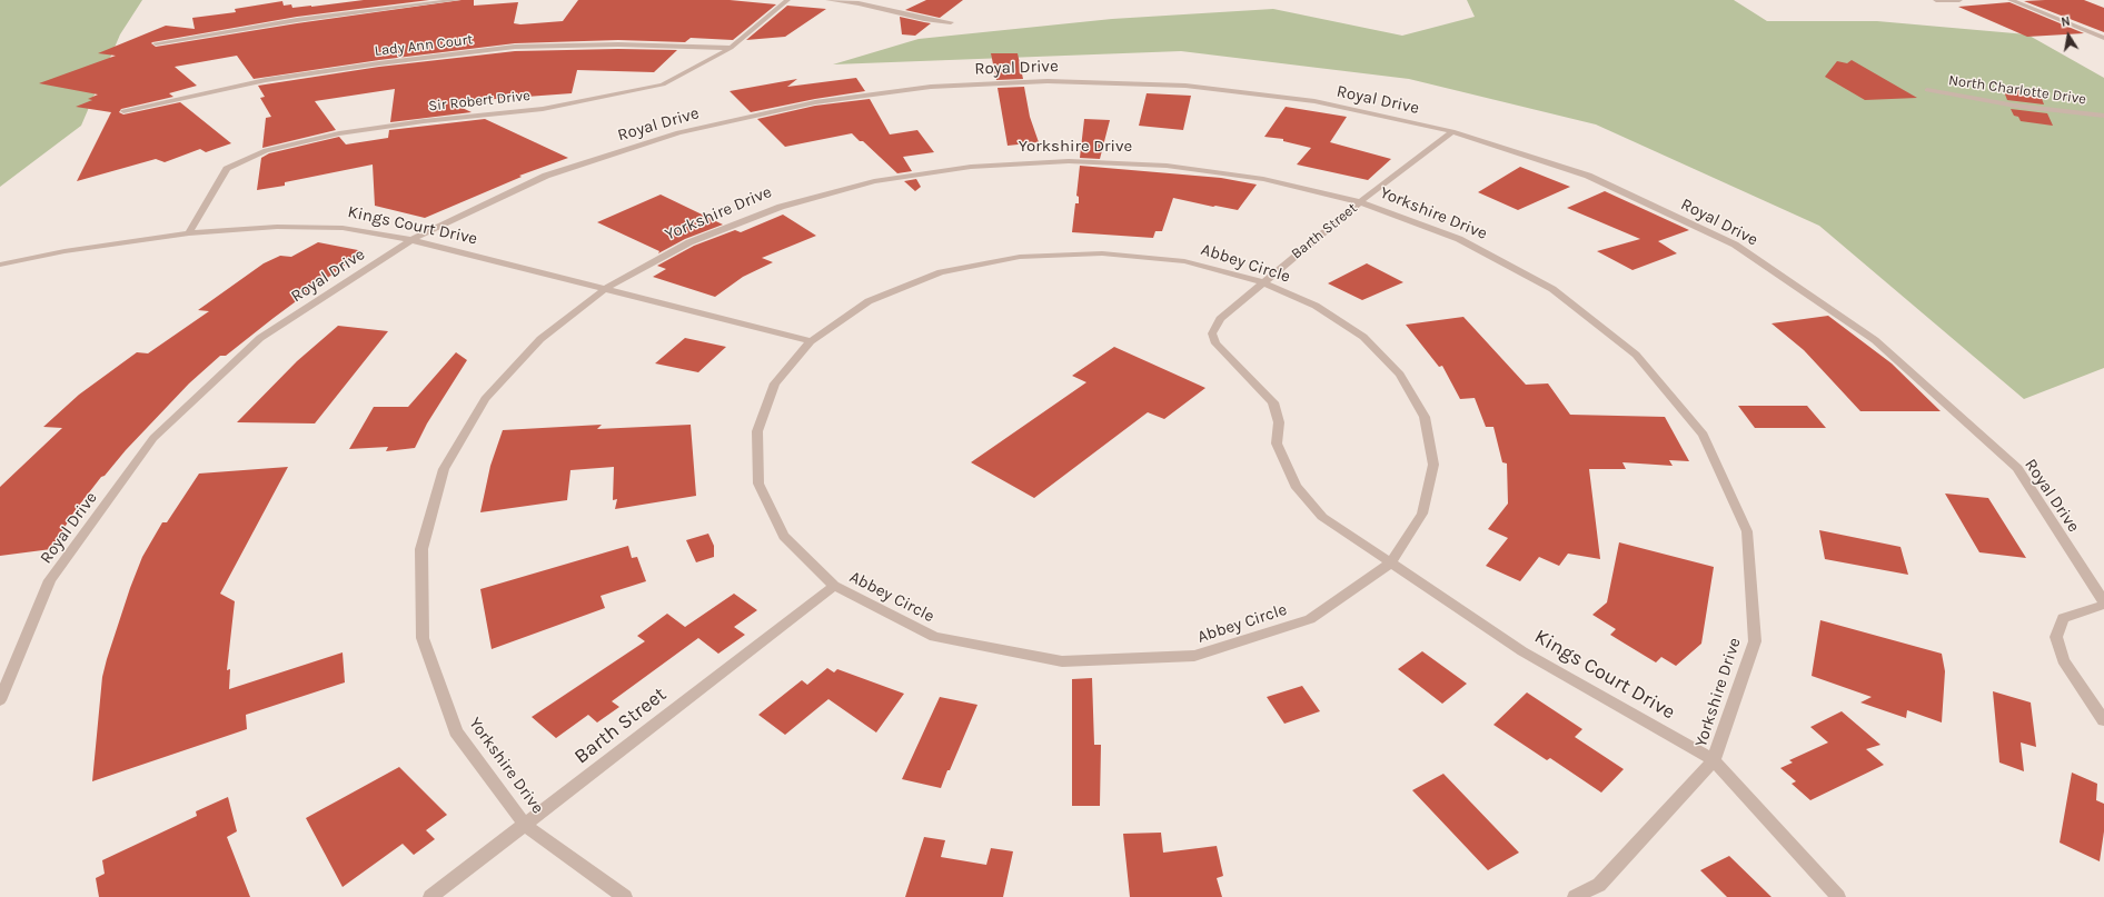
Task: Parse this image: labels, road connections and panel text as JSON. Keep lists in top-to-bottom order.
{
  "streets": {
    "street": [
      "Lady Ann Court",
      "Royal Drive",
      "North Charlotte Drive",
      "Sir Robert Drive",
      "Yorkshire Drive",
      "Kings Court Drive",
      "Barth Street",
      "Abbey Circle"
    ]
  },
  "crossings": [
    ["Lady Ann Court", "Sir Robert Drive"],
    ["Royal Drive", "Kings Court Drive"],
    ["Royal Drive", "Barth Street"],
    ["Sir Robert Drive", "Kings Court Drive"],
    ["Yorkshire Drive", "Kings Court Drive"],
    ["Yorkshire Drive", "Barth Street"],
    ["Kings Court Drive", "Barth Street"],
    ["Kings Court Drive", "Abbey Circle"],
    ["Barth Street", "Abbey Circle"]
  ],
  "north": "top"
}
